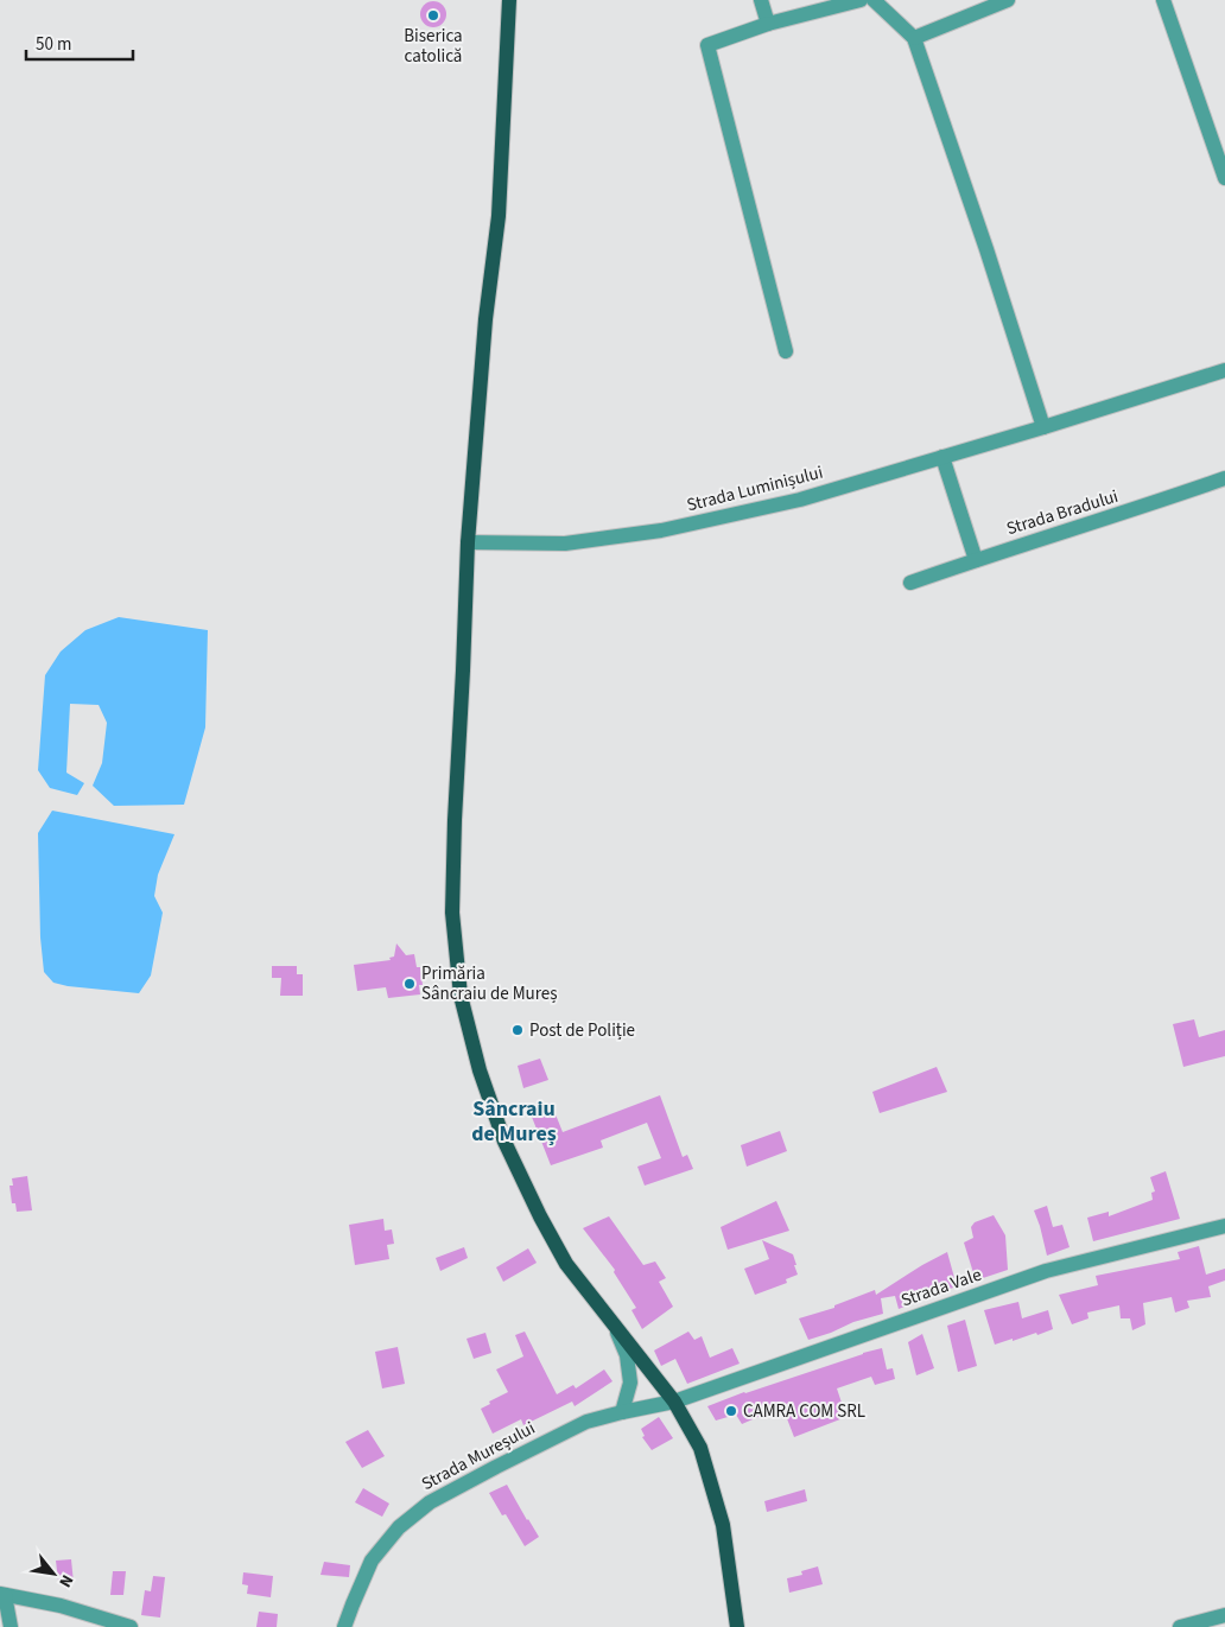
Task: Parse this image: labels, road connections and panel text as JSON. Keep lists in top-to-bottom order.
{
  "streets": {
    "street": [
      "Strada Luminișului",
      "Strada Bradului",
      "Strada Vale",
      "Strada Mureșului"
    ]
  },
  "crossings": [
    ["Strada Vale", "Strada Mureșului"]
  ],
  "districts": ["Sâncraiu de Mureș"],
  "places": [
    "Biserica catolică",
    "Primăria Sâncraiu de Mureș",
    "Post de Poliție",
    "CAMRA COM SRL"
  ],
  "scale_bar": "50 m",
  "north": "bottom right"
}
